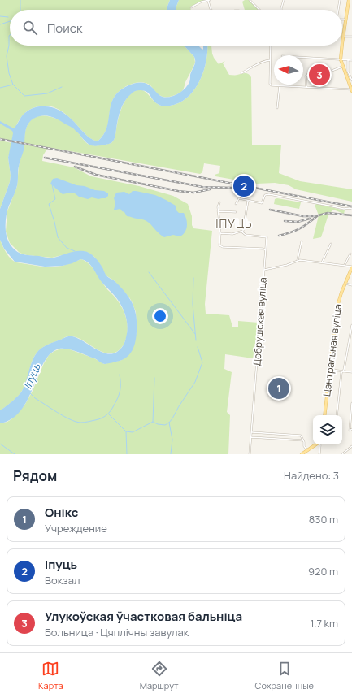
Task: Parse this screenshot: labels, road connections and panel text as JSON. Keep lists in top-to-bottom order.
{
  "streets": {
    "main road": ["Цэнтральная вуліца"],
    "street": ["Добрушская вуліца"]
  },
  "districts": ["ІПУЦЬ"],
  "water": ["Іпуць"],
  "north": "left",
  "page": {
    "search": "Поиск",
    "pins": ["3", "2", "1"],
    "heading": ["Рядом", "Найдено: 3"],
    "list": [
      {
        "mark": "1",
        "name": "Онікс",
        "note": "Учреждение",
        "value": "830 m"
      },
      {
        "mark": "2",
        "name": "Іпуць",
        "note": "Вокзал",
        "value": "920 m"
      },
      {
        "mark": "3",
        "name": "Улукоўская ўчастковая бальніца",
        "note": "Больница · Цяплічны завулак",
        "value": "1.7 km"
      }
    ],
    "nav": ["Карта", "Маршрут", "Сохранённые"]
  }
}
